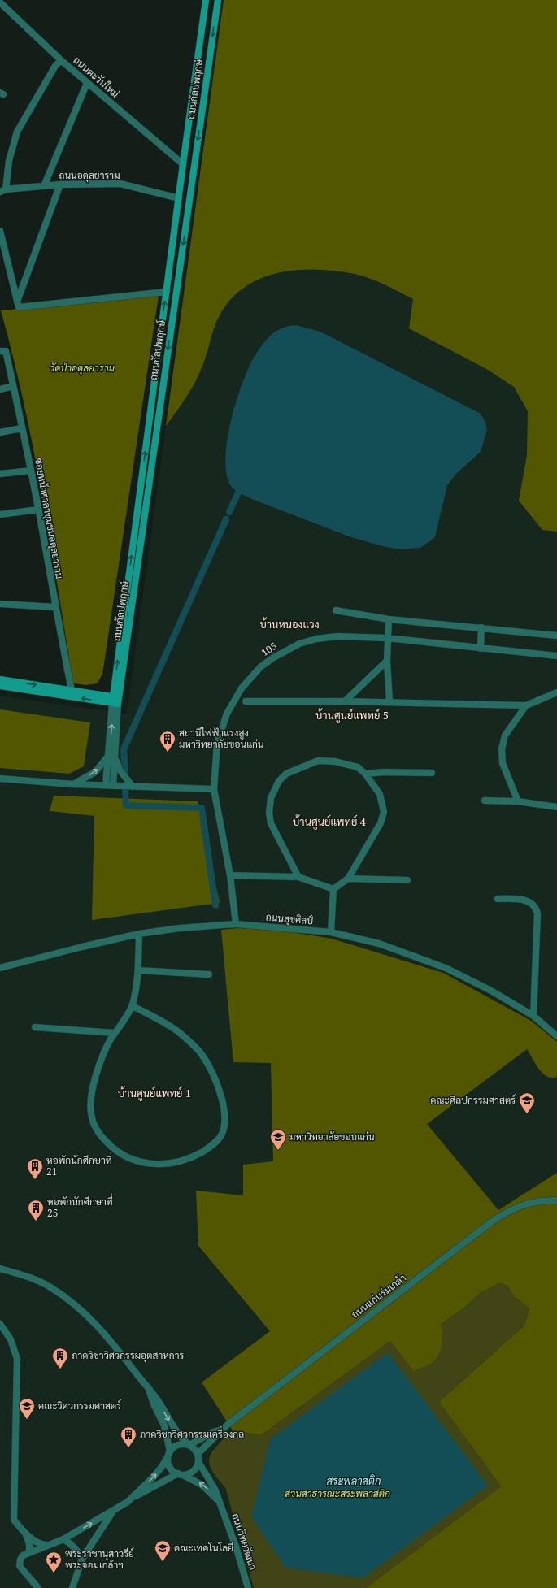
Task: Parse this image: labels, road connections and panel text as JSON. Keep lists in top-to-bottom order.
{
  "streets": {
    "main road": ["ถนนกัลปพฤกษ์"],
    "street": [
      "ถนนตะวันใหม่",
      "ถนนอดุลยาราม",
      "ซอยหน้าศาลาชุมชนอดุลยาราม",
      "105",
      "ถนนสุขศิลป์",
      "ถนนแก่นร่มเกล้า",
      "ถนนวิทยวัฒนา"
    ]
  },
  "crossings": [
    ["ถนนตะวันใหม่", "ถนนกัลปพฤกษ์"],
    ["ถนนกัลปพฤกษ์", "ถนนอดุลยาราม"],
    ["105", "ถนนสุขศิลป์"]
  ],
  "districts": [
    "บ้านหนองแวง",
    "บ้านศูนย์แพทย์ 5",
    "บ้านศูนย์แพทย์ 4",
    "บ้านศูนย์แพทย์ 1"
  ],
  "water": ["สระพลาสติก"],
  "parks": ["วัดป่าอดุลยาราม", "สวนสาธารณะสระพลาสติก"],
  "places": {
    "building": [
      "สถานีไฟฟ้าแรงสูง มหาวิทยาลัยขอนแก่น",
      "หอพักนักศึกษาที่ 21",
      "หอพักนักศึกษาที่ 25",
      "ภาควิชาวิศวกรรมอุตสาหการ",
      "ภาควิชาวิศวกรรมเครื่องกล"
    ],
    "school or university": [
      "คณะศิลปกรรมศาสตร์",
      "มหาวิทยาลัยขอนแก่น",
      "คณะวิศวกรรมศาสตร์",
      "คณะเทคโนโลยี"
    ],
    "place": ["พระราชานุสาวรีย์ พระจอมเกล้าฯ"]
  }
}
